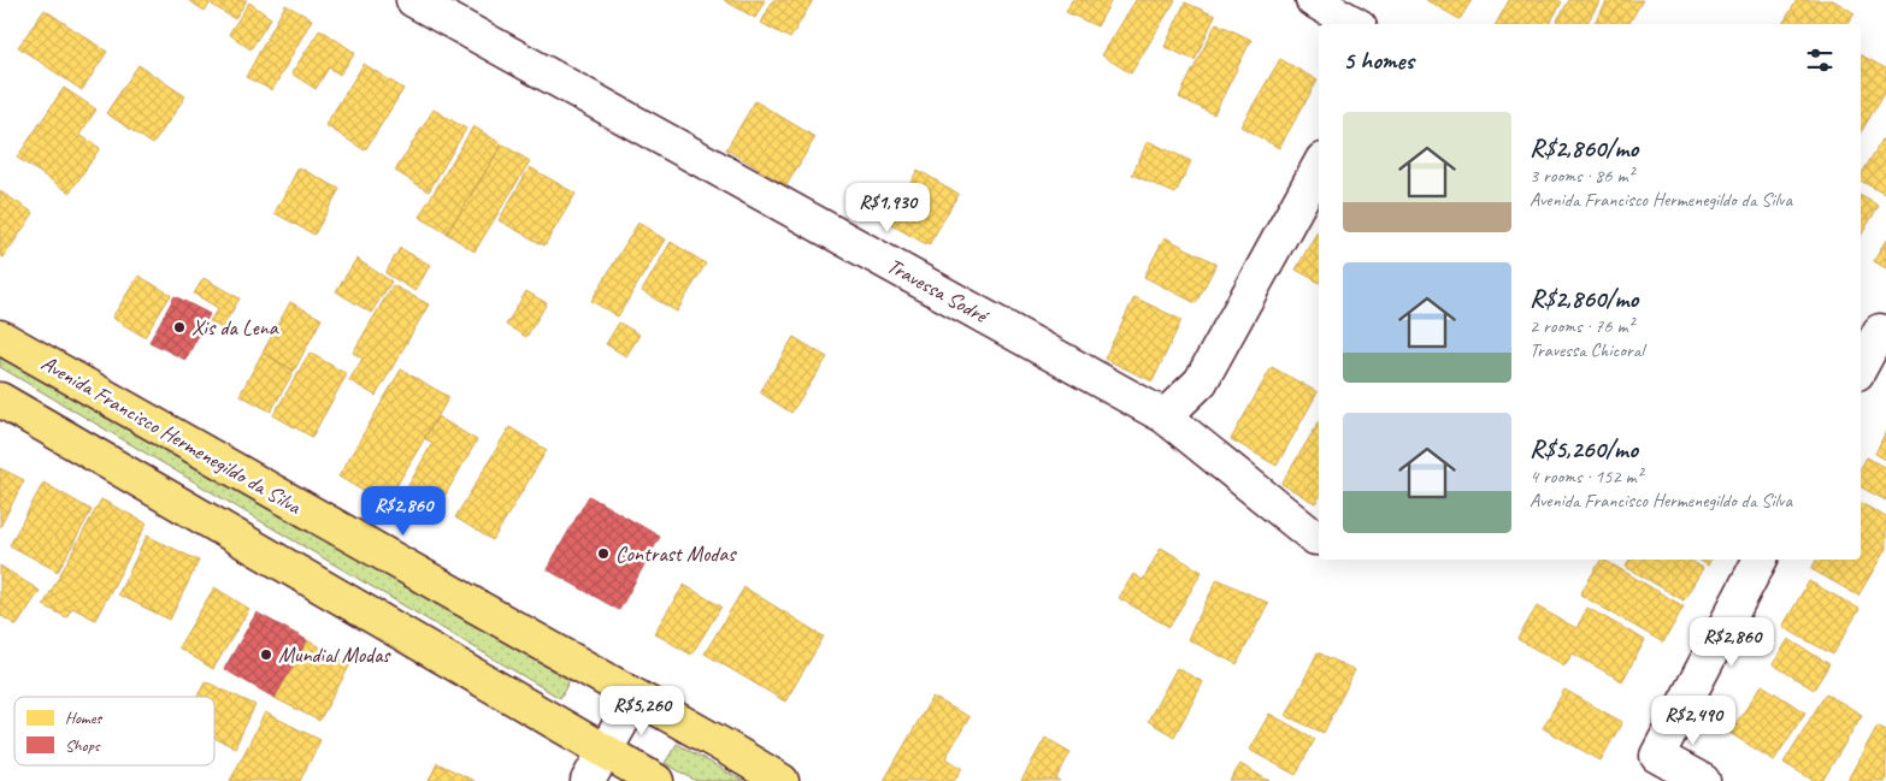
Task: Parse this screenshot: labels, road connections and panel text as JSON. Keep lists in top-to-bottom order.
{
  "streets": {
    "main road": ["Avenida Francisco Hermenegildo da Silva"],
    "street": ["Travessa Sodré"]
  },
  "places": ["Xis da Lena", "Contrast Modas", "Mundial Modas"],
  "legend": ["Homes", "Shops"],
  "page": {
    "heading": "5 homes",
    "list": [
      {
        "name": "R$2,860/mo",
        "note": "3 rooms · 86 m² · Avenida Francisco Hermenegildo da Silva"
      },
      {
        "name": "R$2,860/mo",
        "note": "2 rooms · 76 m² · Travessa Chicoral"
      },
      {
        "name": "R$5,260/mo",
        "note": "4 rooms · 152 m² · Avenida Francisco Hermenegildo da Silva"
      }
    ],
    "price": [
      "R$1,930",
      "R$2,860",
      "R$2,860",
      "R$5,260",
      "R$2,490"
    ]
  }
}
